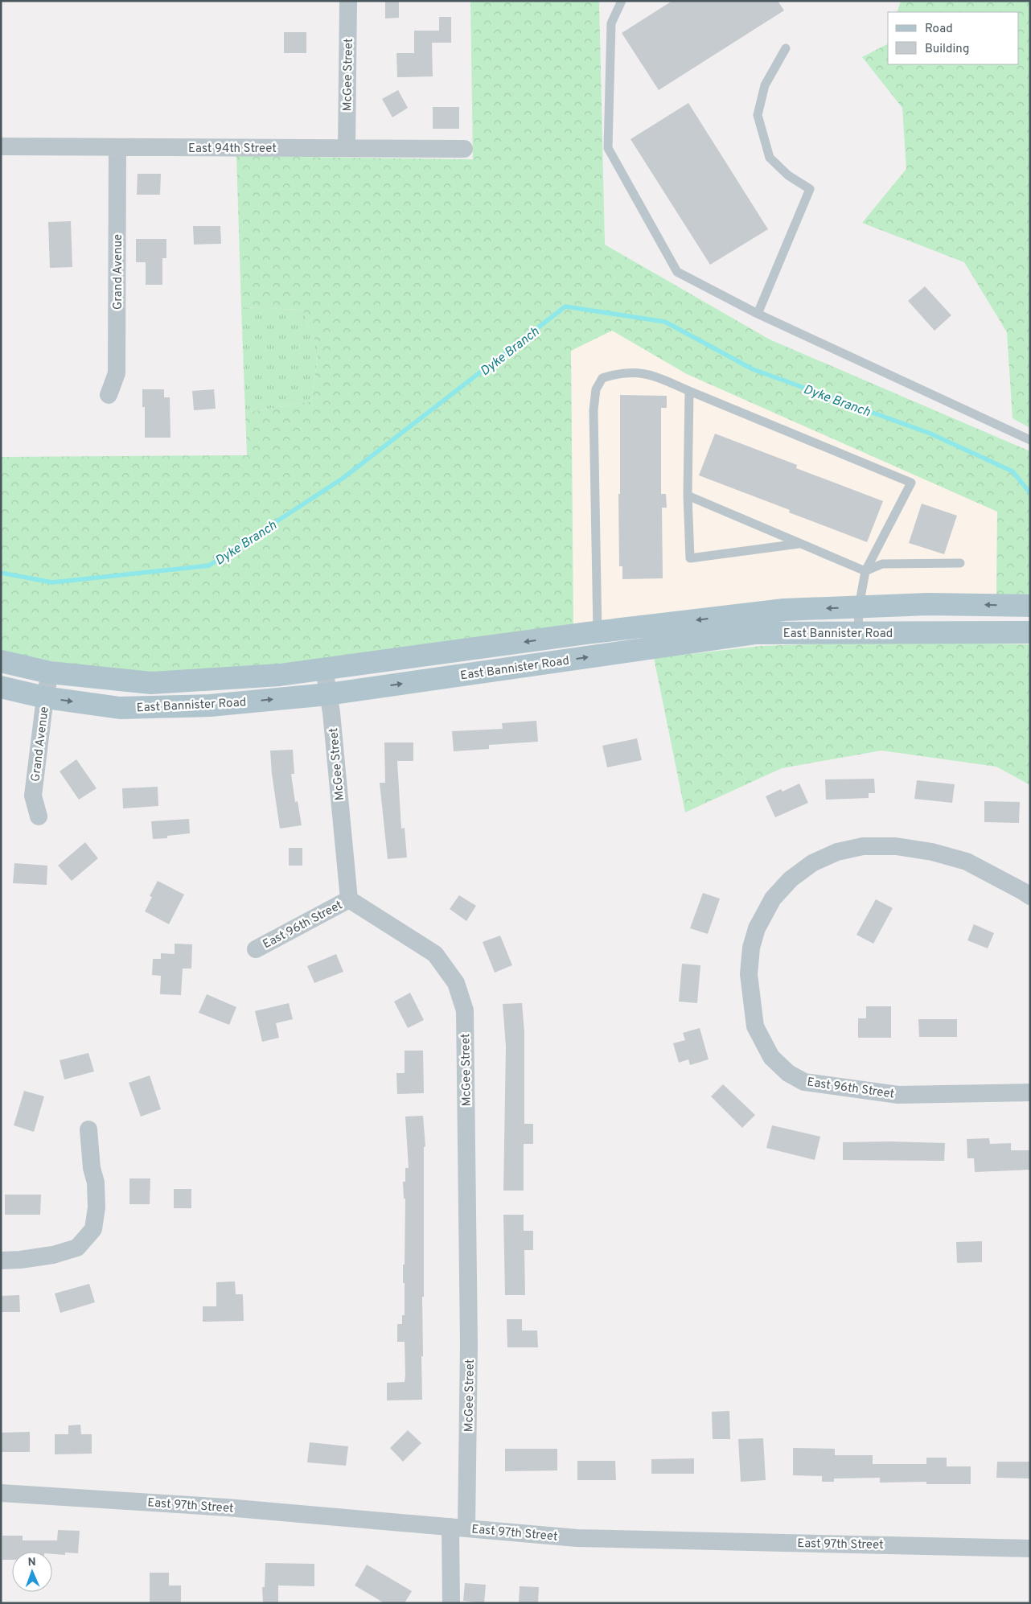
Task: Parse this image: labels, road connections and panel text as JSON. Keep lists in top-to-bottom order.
{
  "streets": {
    "main road": ["East Bannister Road"],
    "street": [
      "McGee Street",
      "East 94th Street",
      "Grand Avenue",
      "East 96th Street",
      "East 97th Street"
    ]
  },
  "crossings": [
    ["McGee Street", "East 94th Street"],
    ["McGee Street", "East Bannister Road"],
    ["McGee Street", "East 96th Street"],
    ["McGee Street", "East 97th Street"],
    ["East 94th Street", "Grand Avenue"],
    ["Grand Avenue", "East Bannister Road"]
  ],
  "water": ["Dyke Branch"],
  "legend": ["Road", "Building"],
  "north": "top"
}
